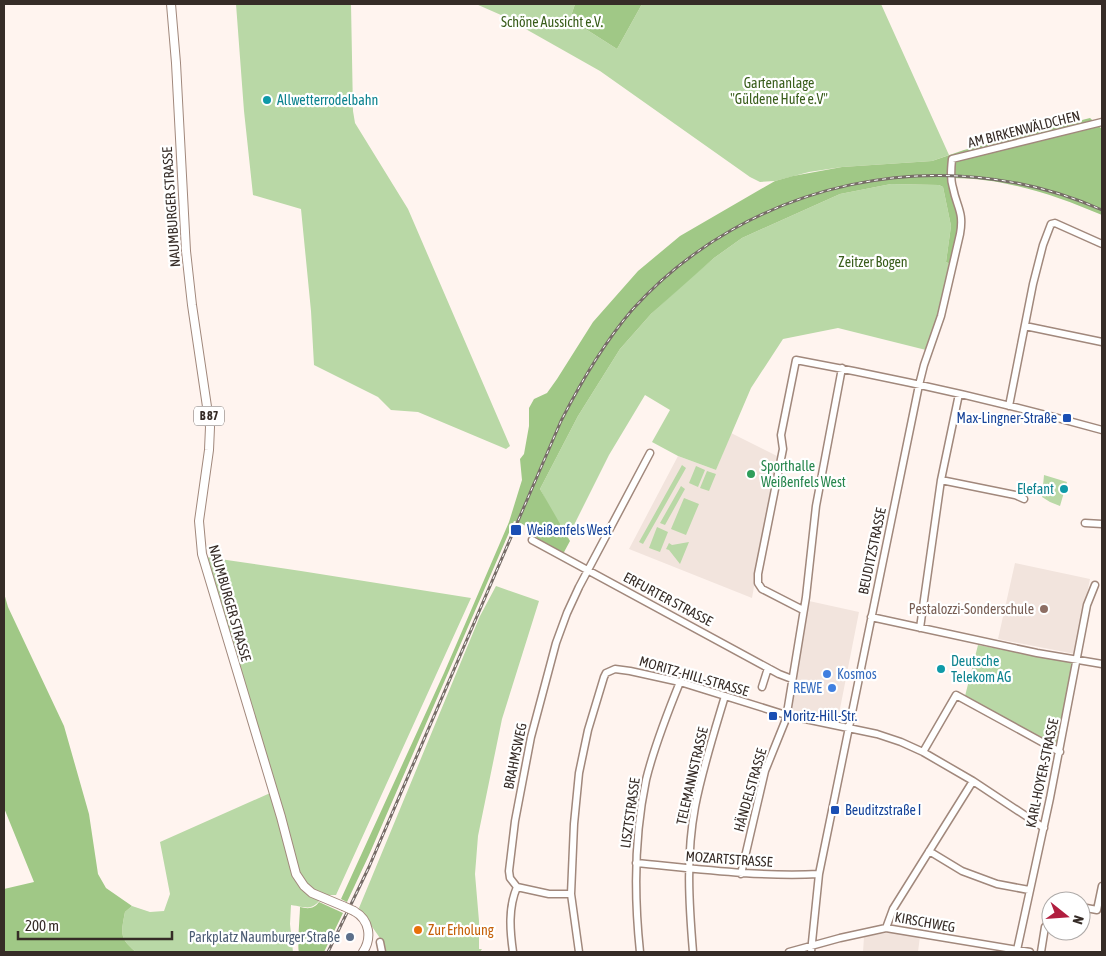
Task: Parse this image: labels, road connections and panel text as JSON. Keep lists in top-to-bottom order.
{
  "streets": {
    "main road": ["NAUMBURGER STRASSE", "B 87"],
    "street": [
      "AM BIRKENWÄLDCHEN",
      "BEUDITZSTRASSE",
      "ERFURTER STRASSE",
      "MORITZ-HILL-STRASSE",
      "BRAHMSWEG",
      "KARL-HOYER-STRASSE",
      "TELEMANNSTRASSE",
      "HÄNDELSTRASSE",
      "LISZTSTRASSE",
      "MOZARTSTRASSE",
      "KIRSCHWEG"
    ]
  },
  "crossings": [
    ["AM BIRKENWÄLDCHEN", "BEUDITZSTRASSE"],
    ["BEUDITZSTRASSE", "MORITZ-HILL-STRASSE"],
    ["BEUDITZSTRASSE", "MOZARTSTRASSE"],
    ["BEUDITZSTRASSE", "KIRSCHWEG"],
    ["ERFURTER STRASSE", "BRAHMSWEG"],
    ["ERFURTER STRASSE", "HÄNDELSTRASSE"],
    ["MORITZ-HILL-STRASSE", "KARL-HOYER-STRASSE"],
    ["MORITZ-HILL-STRASSE", "TELEMANNSTRASSE"],
    ["MORITZ-HILL-STRASSE", "HÄNDELSTRASSE"],
    ["MORITZ-HILL-STRASSE", "LISZTSTRASSE"],
    ["KARL-HOYER-STRASSE", "KIRSCHWEG"],
    ["TELEMANNSTRASSE", "MOZARTSTRASSE"],
    ["HÄNDELSTRASSE", "MOZARTSTRASSE"],
    ["LISZTSTRASSE", "MOZARTSTRASSE"]
  ],
  "parks": ["Schöne Aussicht e.V.", "Gartenanlage \"Güldene Hufe e.V\"", "Zeitzer Bogen"],
  "places": {
    "other": [
      "Allwetterrodelbahn",
      "Sporthalle Weißenfels West",
      "Elefant",
      "Pestalozzi-Sonderschule",
      "Deutsche Telekom AG",
      "Kosmos",
      "REWE",
      "Zur Erholung",
      "Parkplatz Naumburger Straße"
    ],
    "transit": [
      "Max-Lingner-Straße",
      "Weißenfels West",
      "Moritz-Hill-Str.",
      "Beuditzstraße I"
    ]
  },
  "scale_bar": "200 m",
  "north": "right"
}
